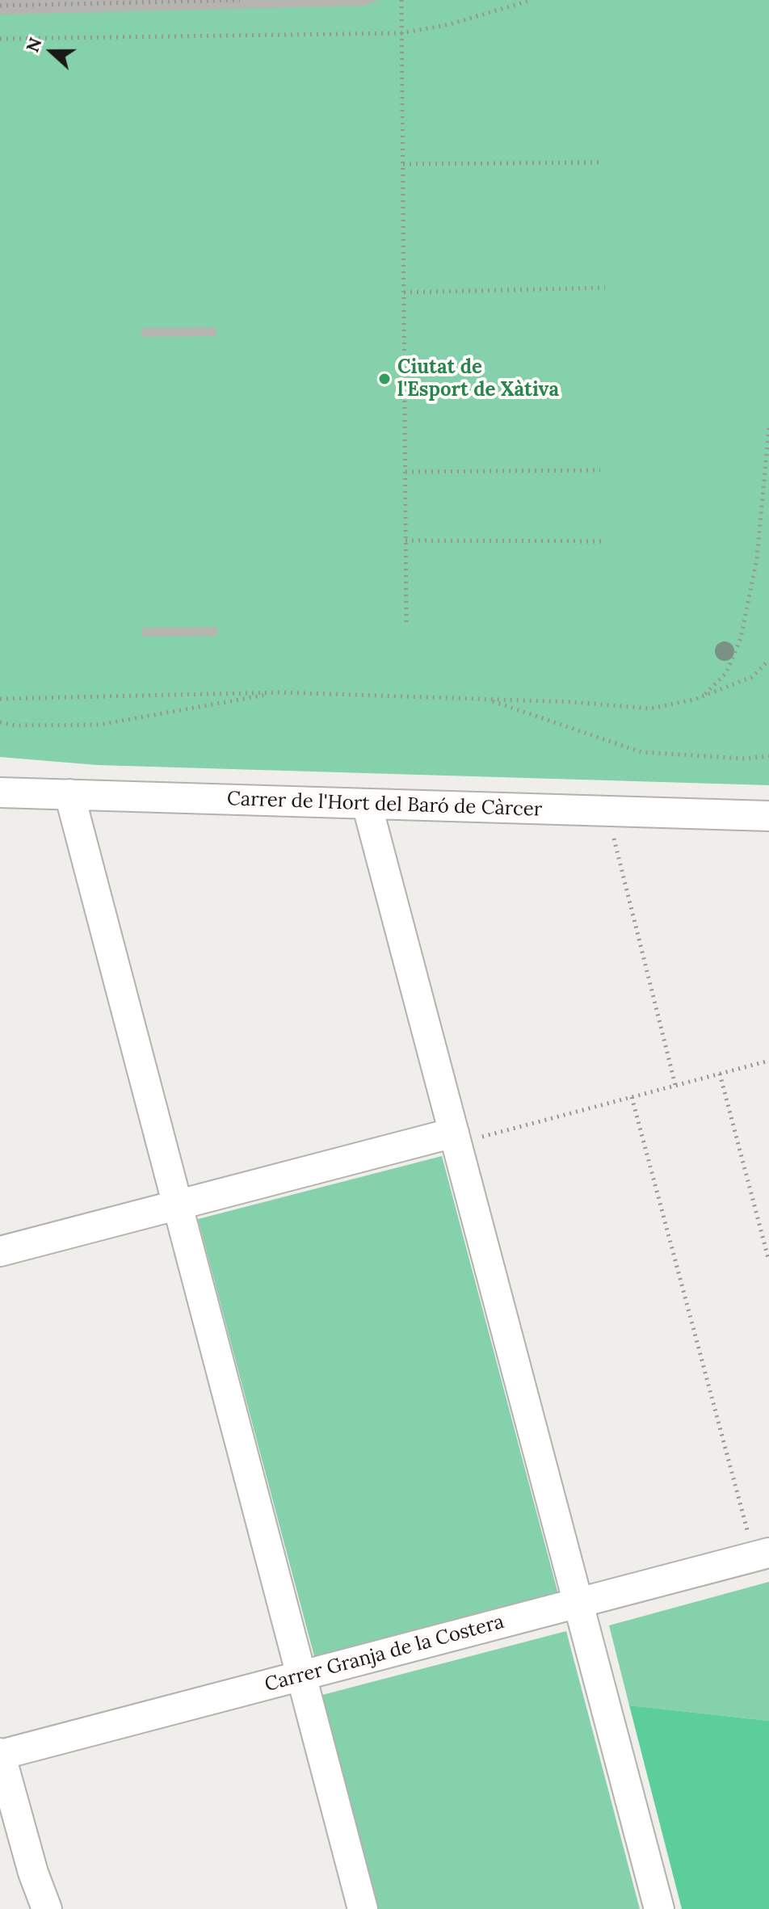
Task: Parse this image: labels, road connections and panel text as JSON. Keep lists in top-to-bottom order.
{
  "streets": {
    "street": ["Carrer de l'Hort del Baró de Càrcer", "Carrer Granja de la Costera"]
  },
  "places": ["Ciutat de l'Esport de Xàtiva"],
  "north": "left"
}
